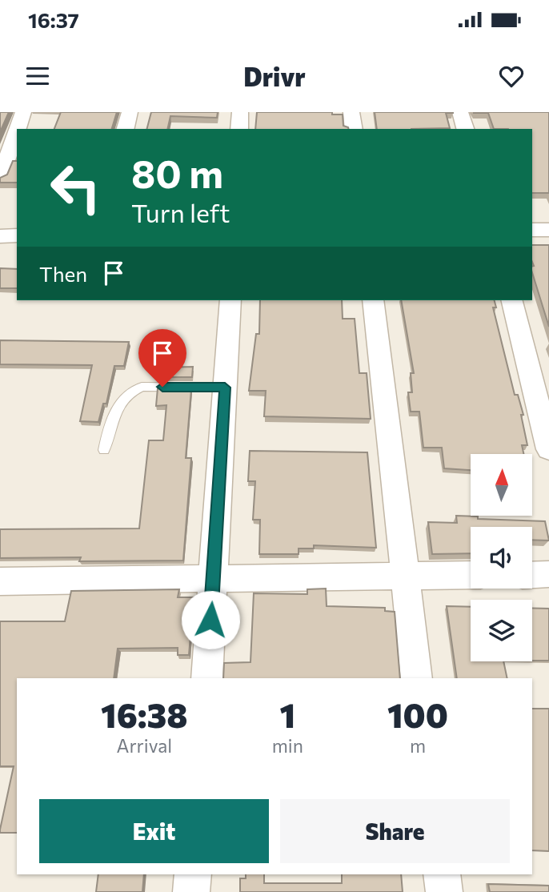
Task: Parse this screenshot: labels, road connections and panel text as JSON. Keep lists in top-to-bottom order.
{
  "north": "top",
  "page": {
    "status": "16:37",
    "header": "Drivr",
    "turn": ["80 m", "Turn left"],
    "then": "Then",
    "eta": [
      "16:38",
      "Arrival",
      "1",
      "min",
      "100",
      "m"
    ],
    "buttons": ["Exit", "Share"]
  }
}
